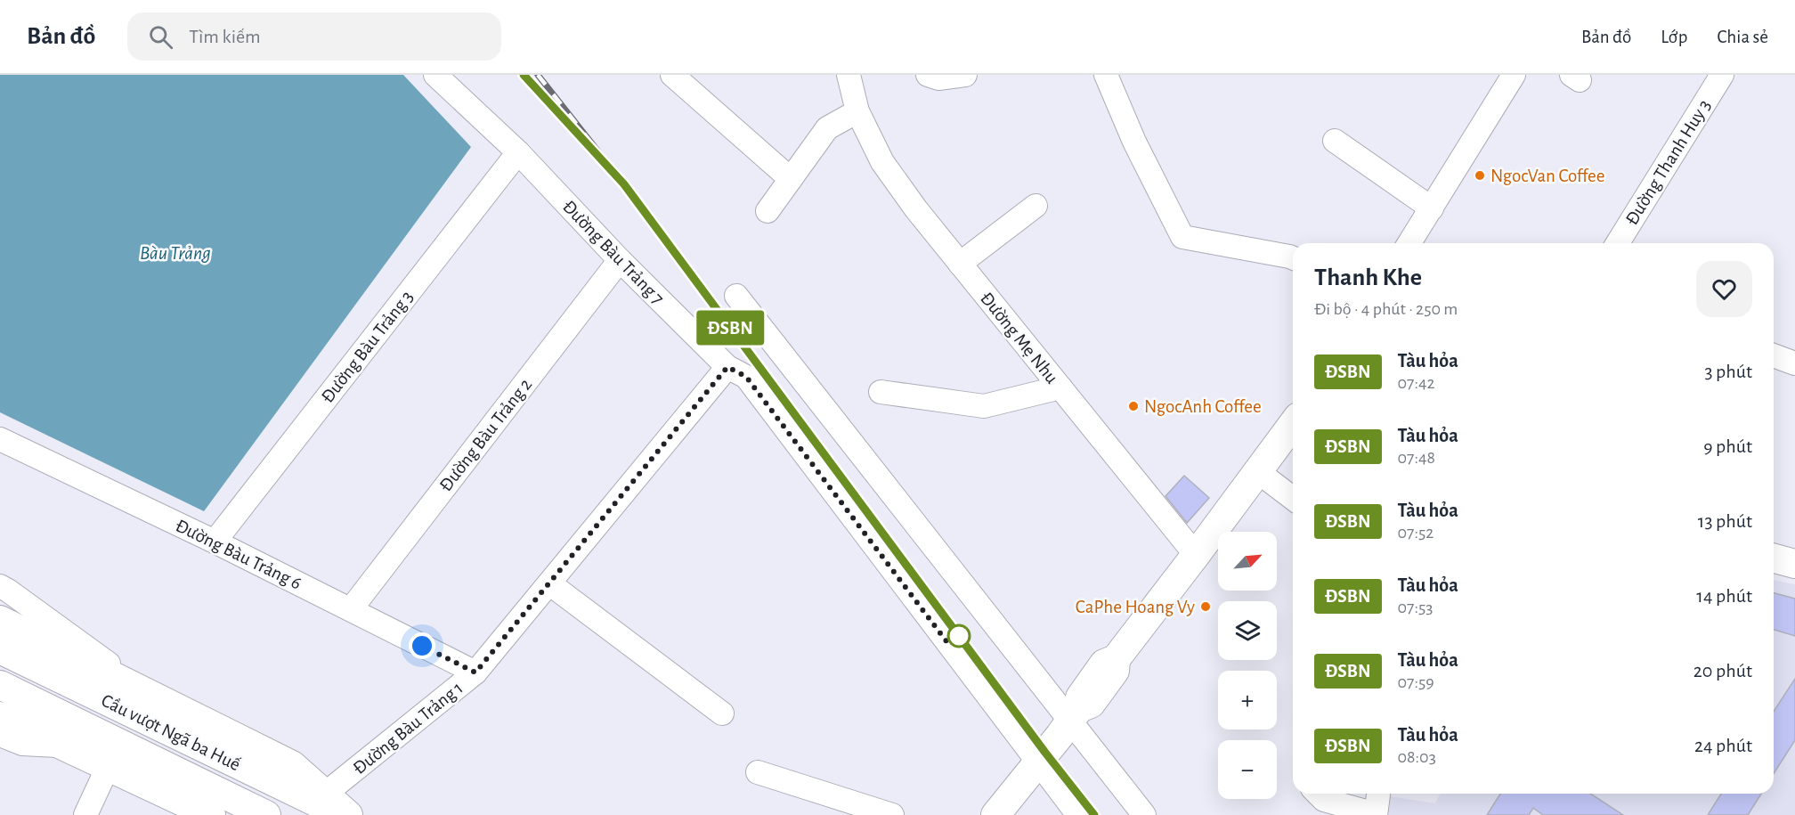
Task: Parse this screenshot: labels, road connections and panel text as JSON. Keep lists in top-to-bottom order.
{
  "streets": {
    "main road": ["Cầu vượt Ngã ba Huế"],
    "street": [
      "Đường Thanh Huy 3",
      "Đường Bàu Trảng 7",
      "Đường Mẹ Nhu",
      "Đường Bàu Trảng 3",
      "Đường Bàu Trảng 2",
      "Đường Bàu Trảng 6",
      "Đường Bàu Trảng 1"
    ]
  },
  "crossings": [
    ["Đường Bàu Trảng 7", "Đường Bàu Trảng 3"],
    ["Đường Bàu Trảng 7", "Đường Bàu Trảng 2"],
    ["Đường Bàu Trảng 7", "Đường Bàu Trảng 1"],
    ["Đường Bàu Trảng 3", "Đường Bàu Trảng 6"],
    ["Đường Bàu Trảng 2", "Đường Bàu Trảng 6"],
    ["Đường Bàu Trảng 6", "Đường Bàu Trảng 1"],
    ["Đường Bàu Trảng 1", "Cầu vượt Ngã ba Huế"]
  ],
  "water": ["Bàu Trảng"],
  "places": ["NgocVan Coffee", "NgocAnh Coffee", "CaPhe Hoang Vy"],
  "north": "top right",
  "page": {
    "header": "Bản đồ",
    "search": "Tìm kiếm",
    "nav": ["Bản đồ", "Lớp", "Chia sẻ"],
    "on_map": "ĐSBN",
    "heading": ["Thanh Khe", "Đi bộ · 4 phút · 250 m"],
    "list": [
      {
        "mark": "ĐSBN",
        "name": "Tàu hỏa",
        "note": "07:42",
        "value": "3 phút"
      },
      {
        "mark": "ĐSBN",
        "name": "Tàu hỏa",
        "note": "07:48",
        "value": "9 phút"
      },
      {
        "mark": "ĐSBN",
        "name": "Tàu hỏa",
        "note": "07:52",
        "value": "13 phút"
      },
      {
        "mark": "ĐSBN",
        "name": "Tàu hỏa",
        "note": "07:53",
        "value": "14 phút"
      },
      {
        "mark": "ĐSBN",
        "name": "Tàu hỏa",
        "note": "07:59",
        "value": "20 phút"
      },
      {
        "mark": "ĐSBN",
        "name": "Tàu hỏa",
        "note": "08:03",
        "value": "24 phút"
      }
    ],
    "map_buttons": ["+", "−"]
  }
}
